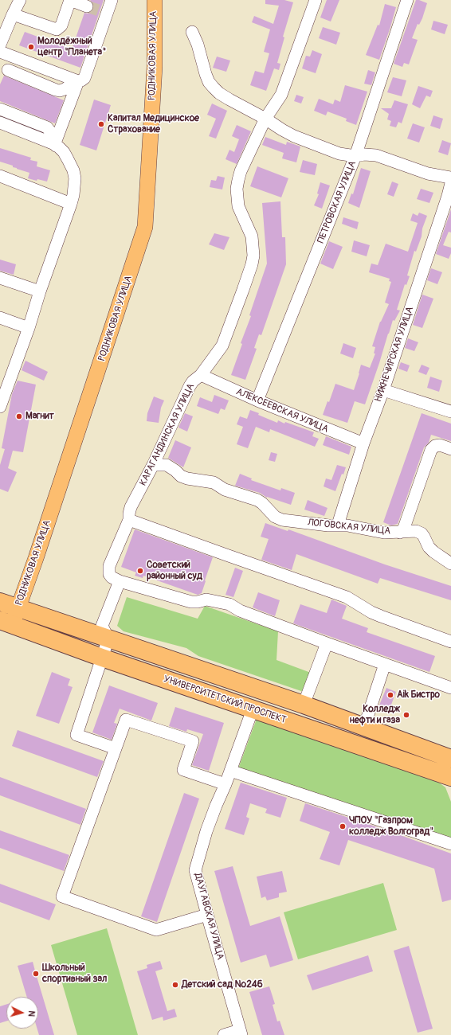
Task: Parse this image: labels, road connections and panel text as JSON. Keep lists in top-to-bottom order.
{
  "streets": {
    "highway": ["УНИВЕРСИТЕТСКИЙ ПРОСПЕКТ"],
    "main road": ["РОДНИКОВАЯ УЛИЦА"],
    "street": [
      "ПЕТРОВСКАЯ УЛИЦА",
      "НИЖНЕЧИРСКАЯ УЛИЦА",
      "АЛЕКСЕЕВСКАЯ УЛИЦА",
      "КАРАГАНДИНСКАЯ УЛИЦА",
      "ЛОГОВСКАЯ УЛИЦА",
      "ДАУГАВСКАЯ УЛИЦА"
    ]
  },
  "crossings": [
    ["РОДНИКОВАЯ УЛИЦА", "УНИВЕРСИТЕТСКИЙ ПРОСПЕКТ"],
    ["ПЕТРОВСКАЯ УЛИЦА", "АЛЕКСЕЕВСКАЯ УЛИЦА"],
    ["НИЖНЕЧИРСКАЯ УЛИЦА", "АЛЕКСЕЕВСКАЯ УЛИЦА"],
    ["НИЖНЕЧИРСКАЯ УЛИЦА", "ЛОГОВСКАЯ УЛИЦА"],
    ["АЛЕКСЕЕВСКАЯ УЛИЦА", "КАРАГАНДИНСКАЯ УЛИЦА"],
    ["КАРАГАНДИНСКАЯ УЛИЦА", "ЛОГОВСКАЯ УЛИЦА"],
    ["УНИВЕРСИТЕТСКИЙ ПРОСПЕКТ", "ДАУГАВСКАЯ УЛИЦА"]
  ],
  "places": [
    "Молодёжный центр \"Планета\"",
    "Капитал Медицинское Страхование",
    "Магнит",
    "Советский районный суд",
    "Aik Бистро",
    "Колледж нефти и газа",
    "ЧПОУ \"Газпром колледж Волгоград\"",
    "Школьный спортивный зал",
    "Детский сад №246"
  ],
  "north": "right"
}
